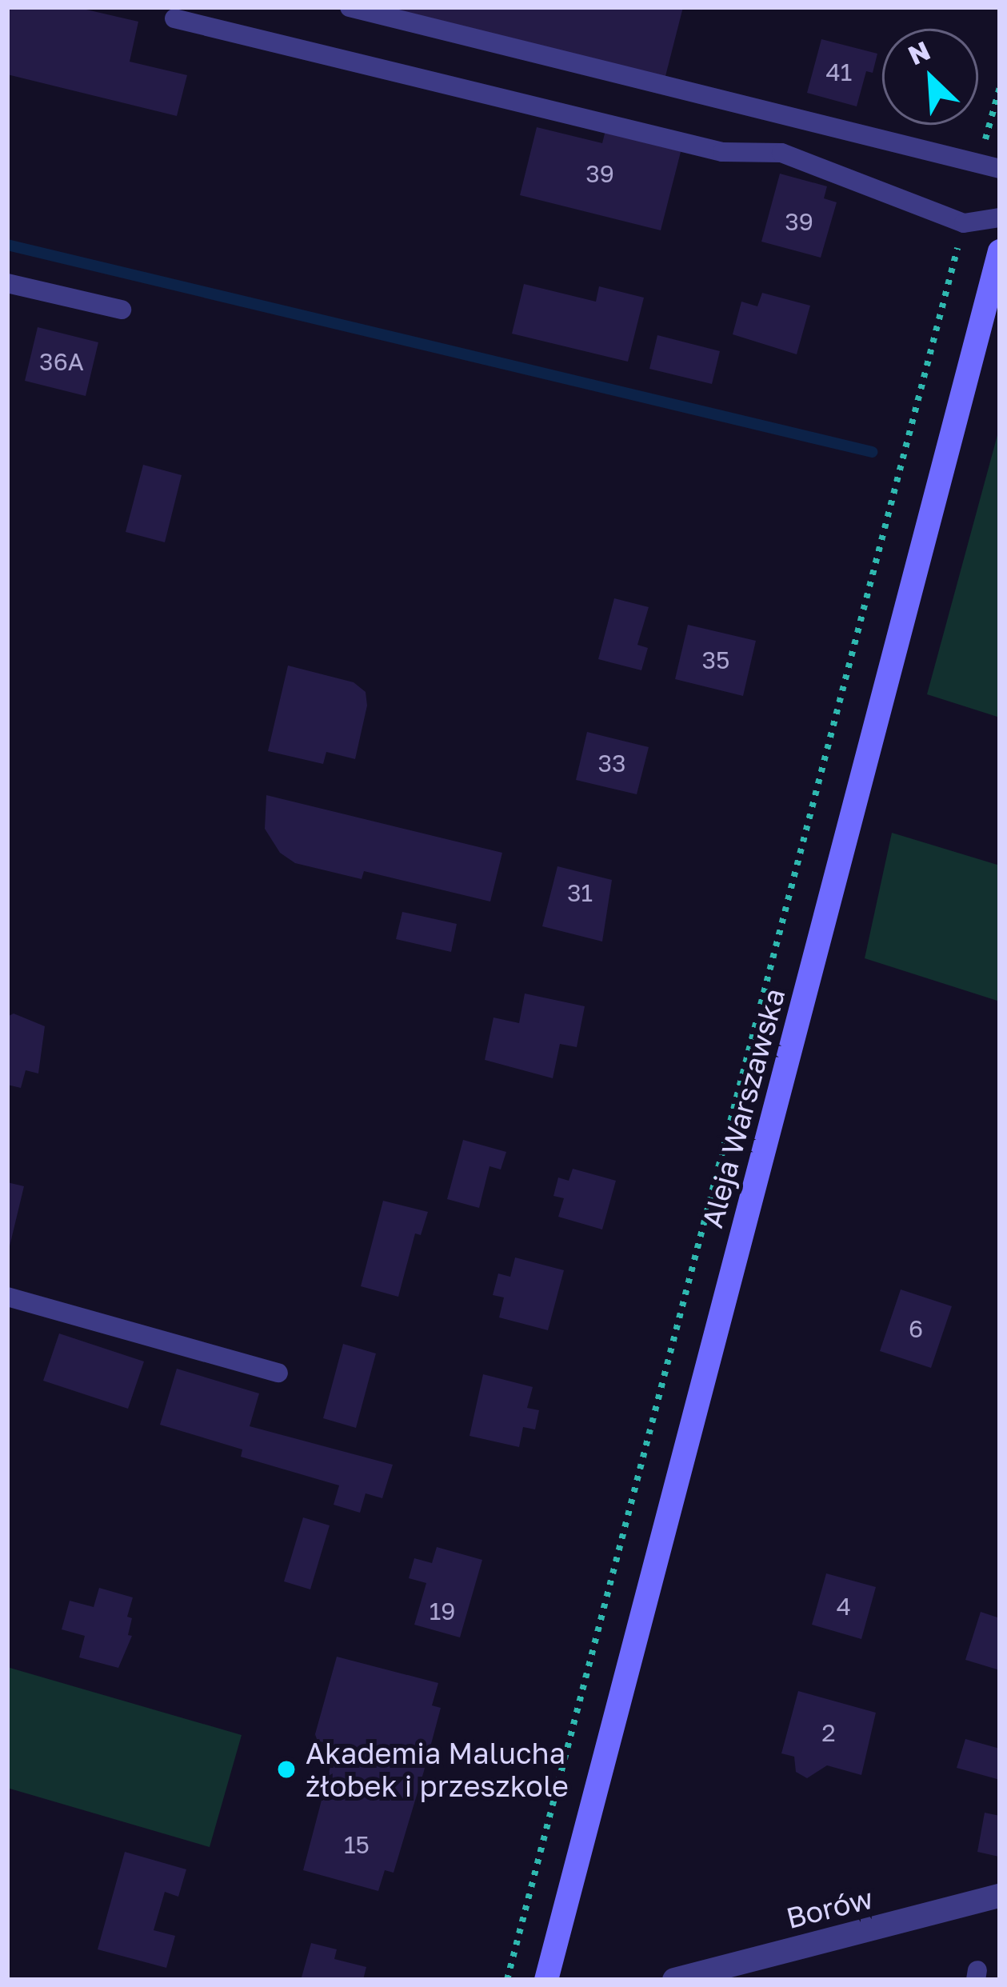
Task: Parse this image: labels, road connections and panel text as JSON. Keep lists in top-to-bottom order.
{
  "streets": {
    "street": ["Aleja Warszawska", "Borów"]
  },
  "places": ["Akademia Malucha żłobek i przeszkole"],
  "house_numbers": [
    "41",
    "39",
    "39",
    "36A",
    "35",
    "33",
    "31",
    "6",
    "4",
    "19",
    "2",
    "15"
  ],
  "north": "top left"
}
